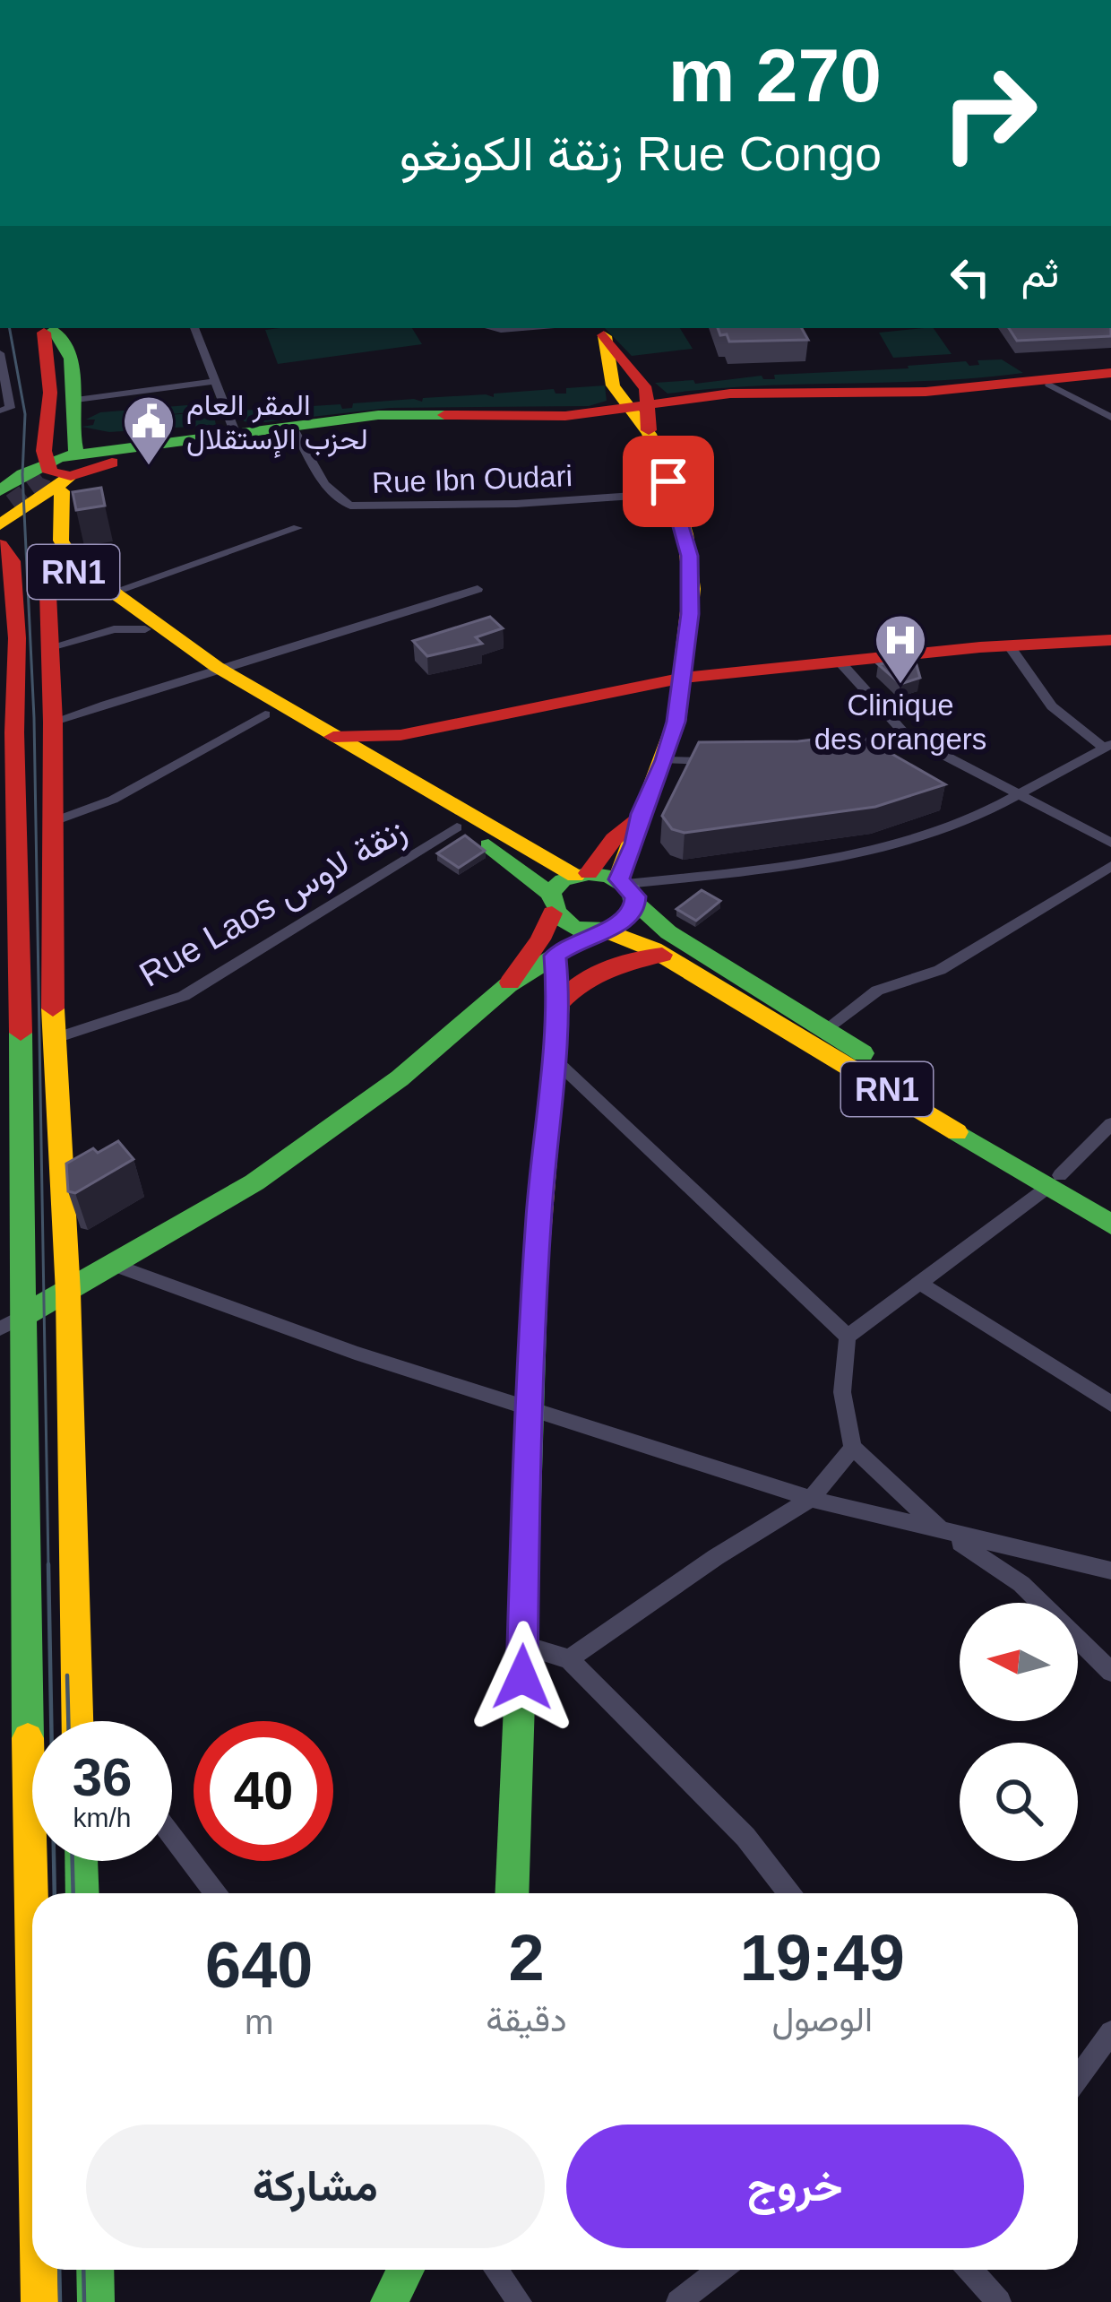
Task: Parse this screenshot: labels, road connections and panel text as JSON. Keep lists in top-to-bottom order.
{
  "streets": {
    "main road": ["RN1"],
    "street": ["Rue Ibn Oudari", "Rue Laos زنقة لاوس"]
  },
  "crossings": [
    ["RN1", "Rue Laos زنقة لاوس"]
  ],
  "places": {
    "public building": ["المقر العام لحزب الإستقلال"],
    "hospital": ["Clinique des orangers"]
  },
  "north": "left",
  "page": {
    "turn": ["270 m", "Rue Congo زنقة الكونغو"],
    "then": "ثم",
    "speed": "36 km/h",
    "limit": "40",
    "eta": [
      "19:49",
      "الوصول",
      "2",
      "دقيقة",
      "640",
      "m"
    ],
    "buttons": ["خروج", "مشاركة"]
  }
}
